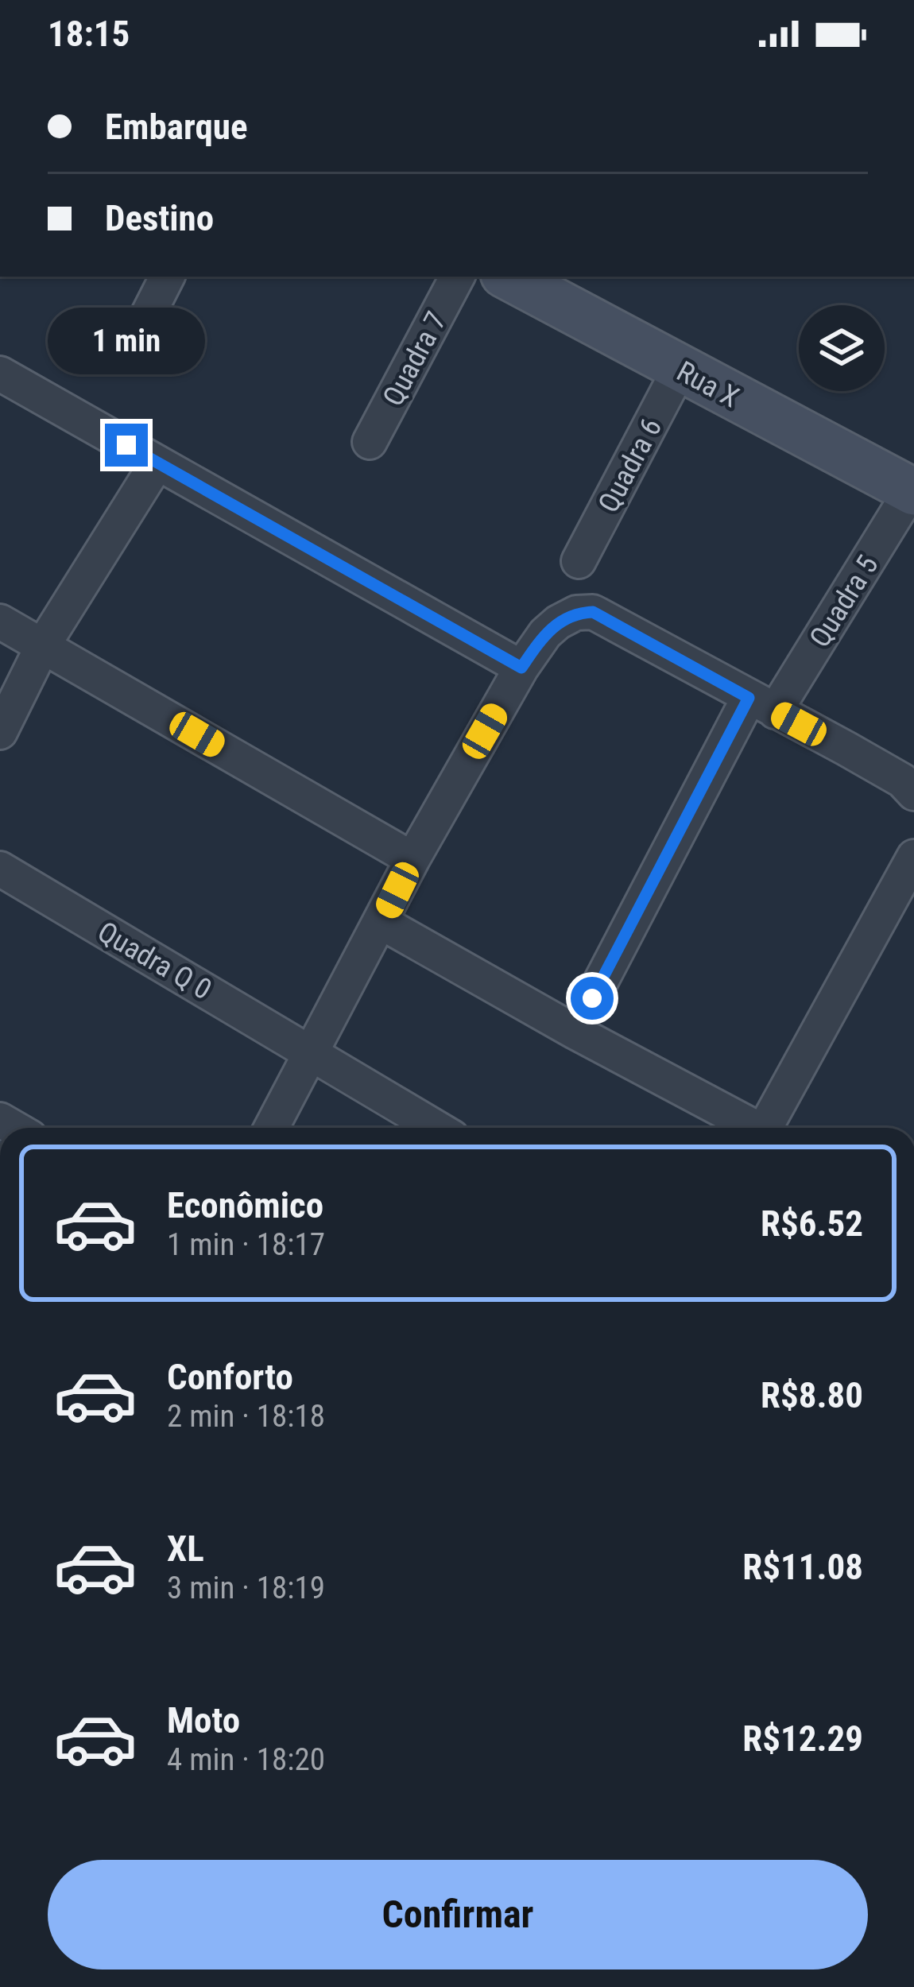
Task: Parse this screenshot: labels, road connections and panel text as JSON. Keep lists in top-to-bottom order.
{
  "streets": {
    "street": [
      "Quadra 7",
      "Rua X",
      "Quadra 6",
      "Quadra 5",
      "Quadra Q 0"
    ]
  },
  "crossings": [
    ["Rua X", "Quadra 6"],
    ["Rua X", "Quadra 5"]
  ],
  "page": {
    "status": "18:15",
    "banner": ["Embarque", "Destino"],
    "bubble": "1 min",
    "list": [
      {
        "name": "Econômico",
        "note": "1 min · 18:17",
        "value": "R$6.52"
      },
      {
        "name": "Conforto",
        "note": "2 min · 18:18",
        "value": "R$8.80"
      },
      {
        "name": "XL",
        "note": "3 min · 18:19",
        "value": "R$11.08"
      },
      {
        "name": "Moto",
        "note": "4 min · 18:20",
        "value": "R$12.29"
      }
    ],
    "buttons": "Confirmar"
  }
}
